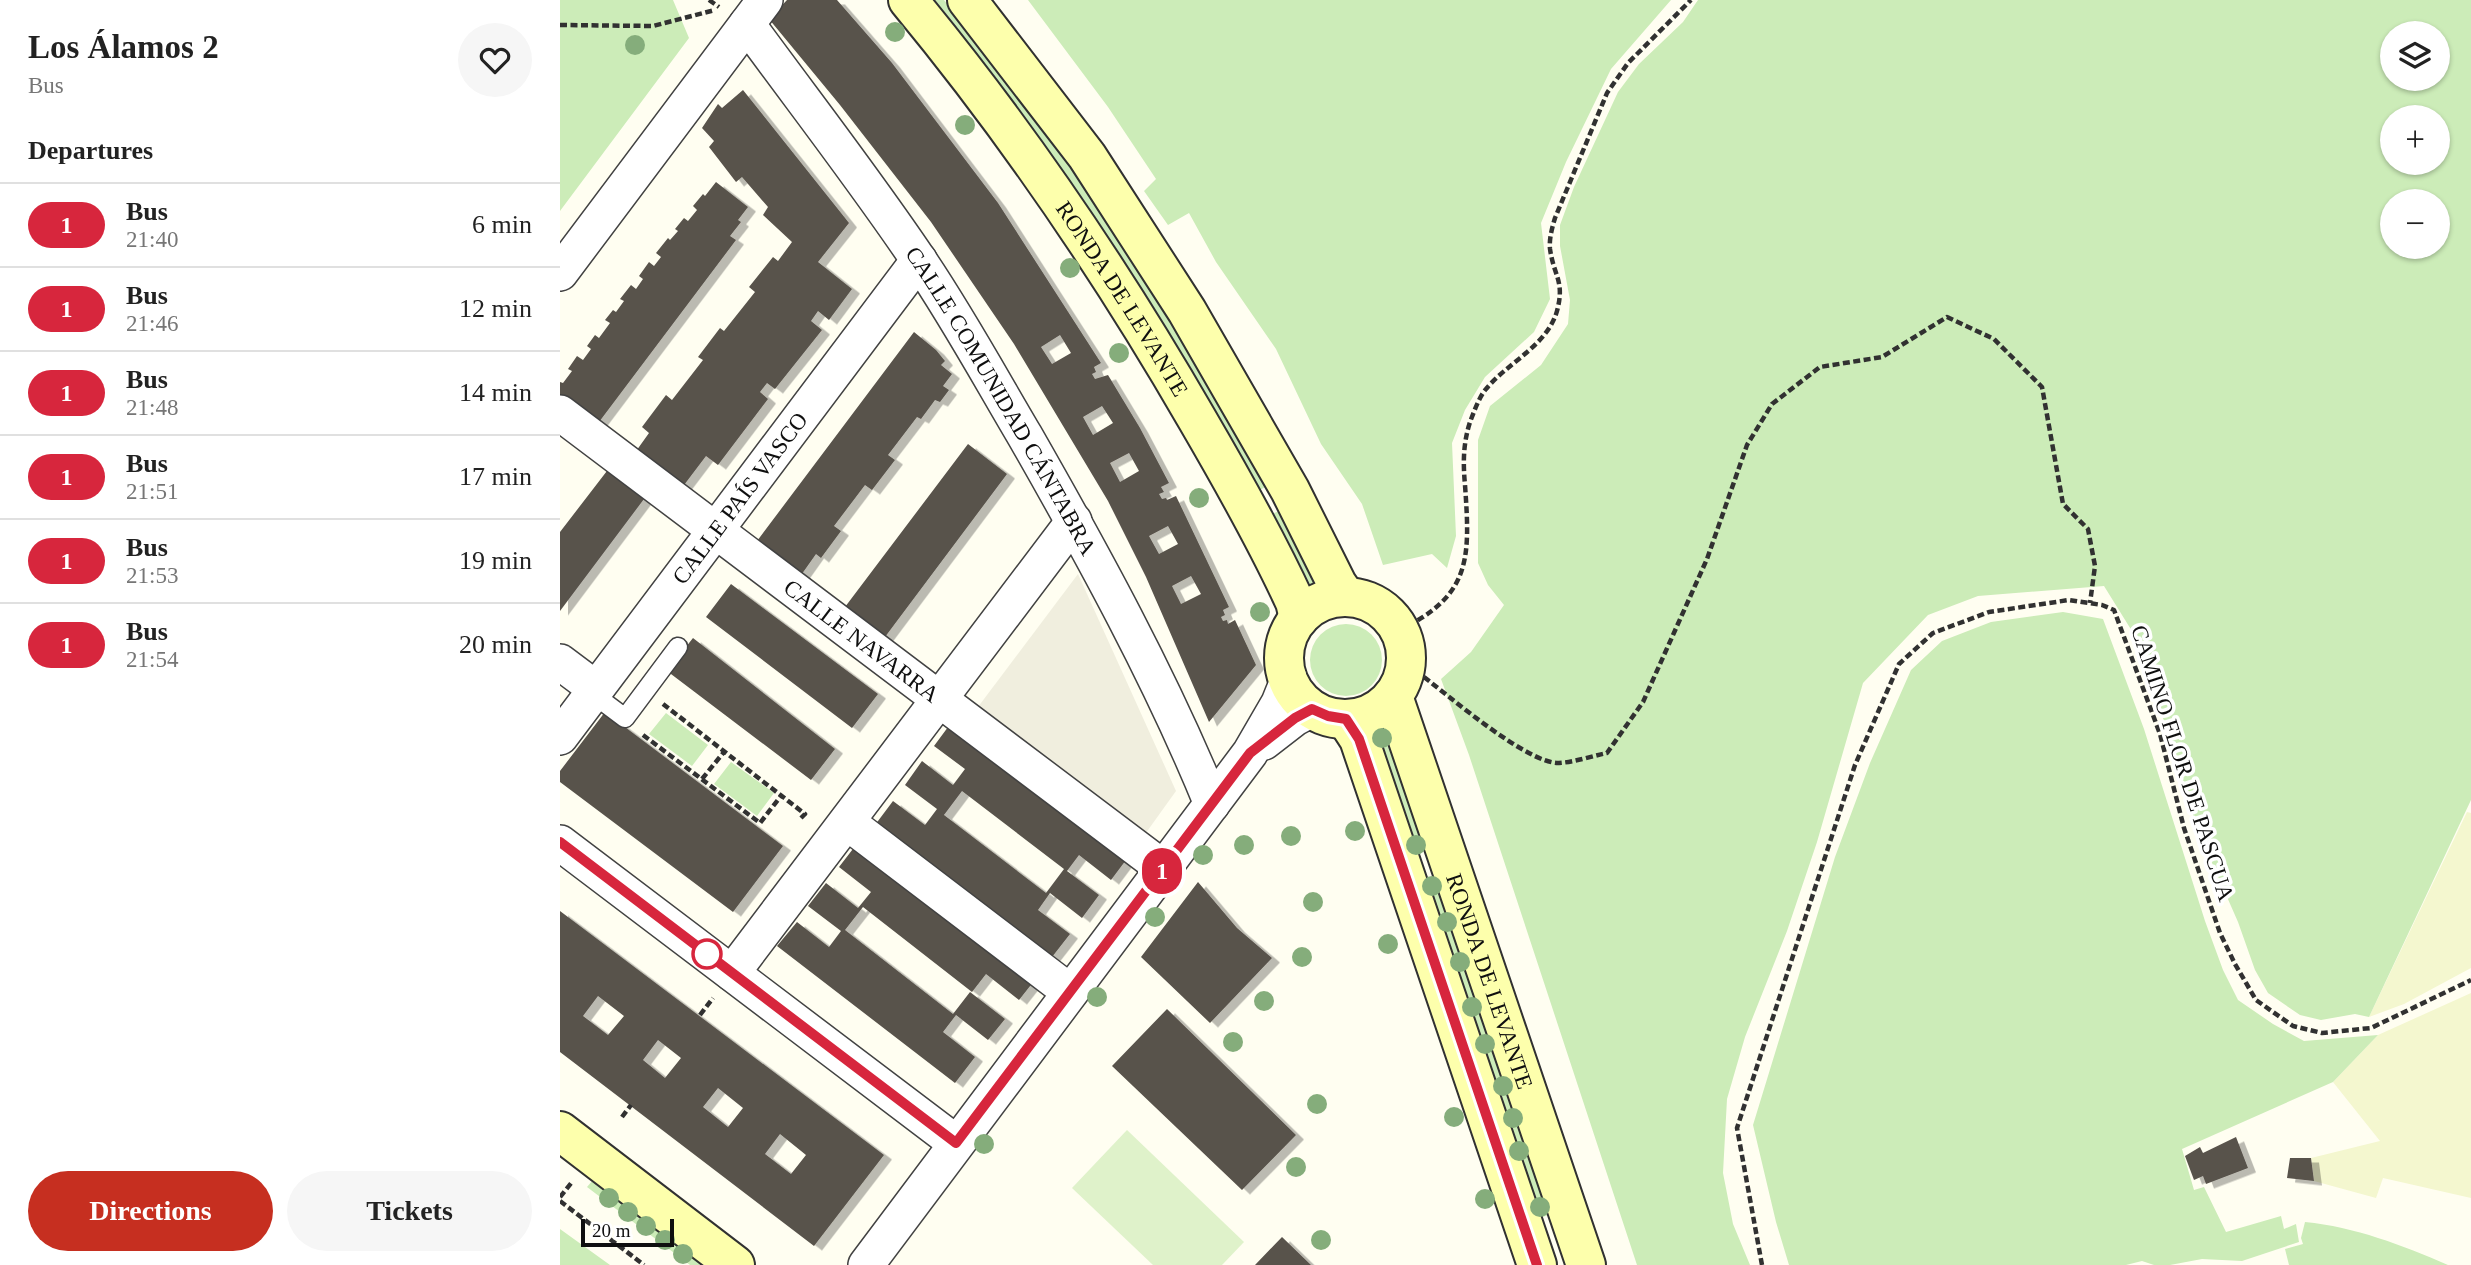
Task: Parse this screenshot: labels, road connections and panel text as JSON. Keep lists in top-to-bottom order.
{
  "streets": {
    "main road": ["RONDA DE LEVANTE"],
    "street": ["CALLE COMUNIDAD CÁNTABRA", "CALLE PAÍS VASCO", "CALLE NAVARRA"],
    "path": ["CAMINO FLOR DE PASCUA"]
  },
  "crossings": [
    ["CALLE COMUNIDAD CÁNTABRA", "CALLE PAÍS VASCO"],
    ["CALLE PAÍS VASCO", "CALLE NAVARRA"]
  ],
  "lines": ["bus line 1"],
  "scale_bar": "20 m",
  "page": {
    "heading": [
      ["Los Álamos 2", "Bus"],
      "Departures"
    ],
    "on_map": "1",
    "map_buttons": ["+", "−"],
    "list": [
      {
        "mark": "1",
        "name": "Bus",
        "note": "21:40",
        "value": "6 min"
      },
      {
        "mark": "1",
        "name": "Bus",
        "note": "21:46",
        "value": "12 min"
      },
      {
        "mark": "1",
        "name": "Bus",
        "note": "21:48",
        "value": "14 min"
      },
      {
        "mark": "1",
        "name": "Bus",
        "note": "21:51",
        "value": "17 min"
      },
      {
        "mark": "1",
        "name": "Bus",
        "note": "21:53",
        "value": "19 min"
      },
      {
        "mark": "1",
        "name": "Bus",
        "note": "21:54",
        "value": "20 min"
      }
    ],
    "buttons": ["Directions", "Tickets"],
    "scale": "20 m"
  }
}
